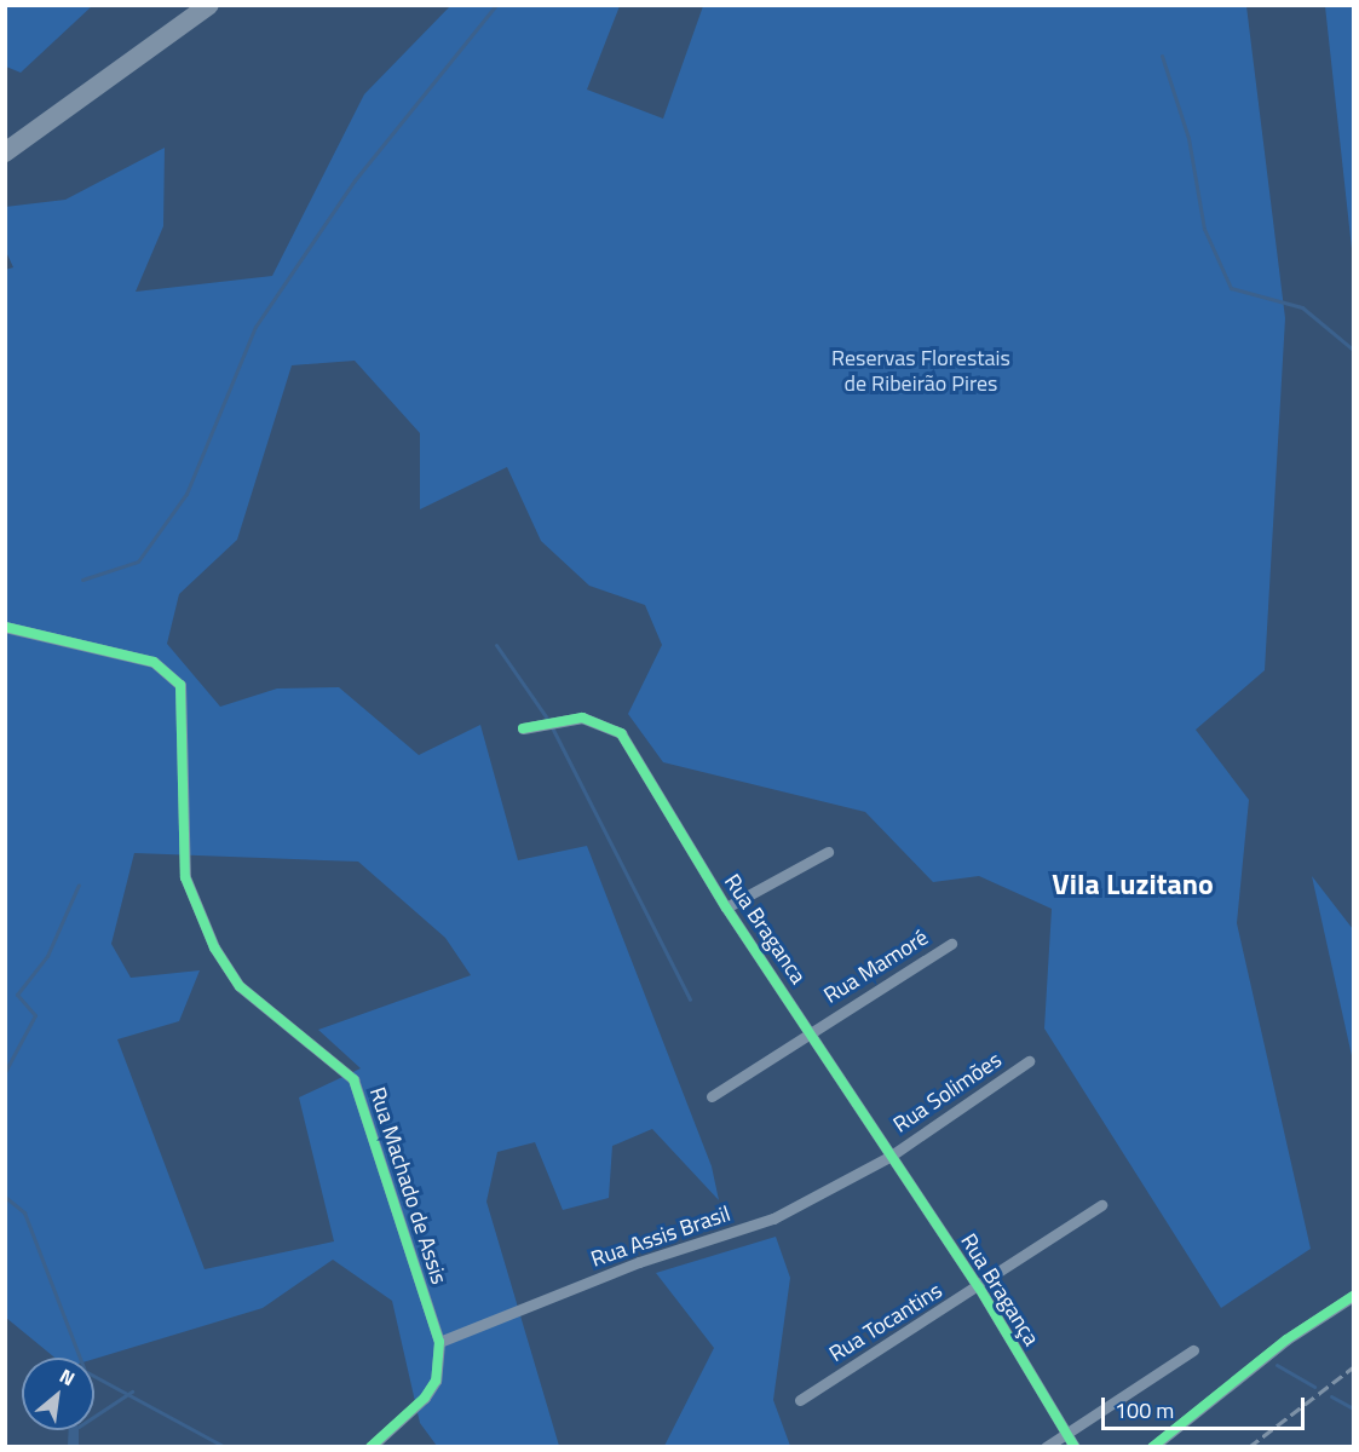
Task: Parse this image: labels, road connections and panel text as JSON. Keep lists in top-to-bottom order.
{
  "streets": {
    "street": [
      "Rua Braganca",
      "Rua Mamoré",
      "Rua Solimões",
      "Rua Machado de Assis",
      "Rua Assis Brasil",
      "Rua Bragança",
      "Rua Tocantins"
    ]
  },
  "crossings": [
    ["Rua Braganca", "Rua Mamoré"],
    ["Rua Braganca", "Rua Solimões"],
    ["Rua Braganca", "Rua Assis Brasil"],
    ["Rua Braganca", "Rua Bragança"],
    ["Rua Solimões", "Rua Assis Brasil"],
    ["Rua Solimões", "Rua Bragança"],
    ["Rua Machado de Assis", "Rua Assis Brasil"],
    ["Rua Assis Brasil", "Rua Bragança"],
    ["Rua Bragança", "Rua Tocantins"]
  ],
  "districts": ["Vila Luzitano"],
  "parks": ["Reservas Florestais de Ribeirão Pires"],
  "scale_bar": "100 m",
  "north": "top right"
}
